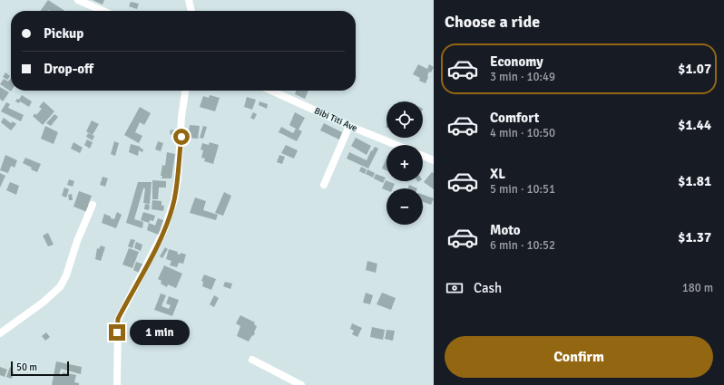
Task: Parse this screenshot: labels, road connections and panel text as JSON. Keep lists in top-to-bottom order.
{
  "streets": {
    "street": ["Bibi Titi Ave"]
  },
  "scale_bar": "50 m",
  "page": {
    "heading": "Choose a ride",
    "banner": ["Pickup", "Drop-off"],
    "list": [
      {
        "name": "Economy",
        "note": "3 min · 10:49",
        "value": "$1.07"
      },
      {
        "name": "Comfort",
        "note": "4 min · 10:50",
        "value": "$1.44"
      },
      {
        "name": "XL",
        "note": "5 min · 10:51",
        "value": "$1.81"
      },
      {
        "name": "Moto",
        "note": "6 min · 10:52",
        "value": "$1.37"
      }
    ],
    "map_buttons": ["+", "−"],
    "pay": ["Cash", "180 m"],
    "bubble": "1 min",
    "buttons": "Confirm",
    "scale": "50 m"
  }
}
